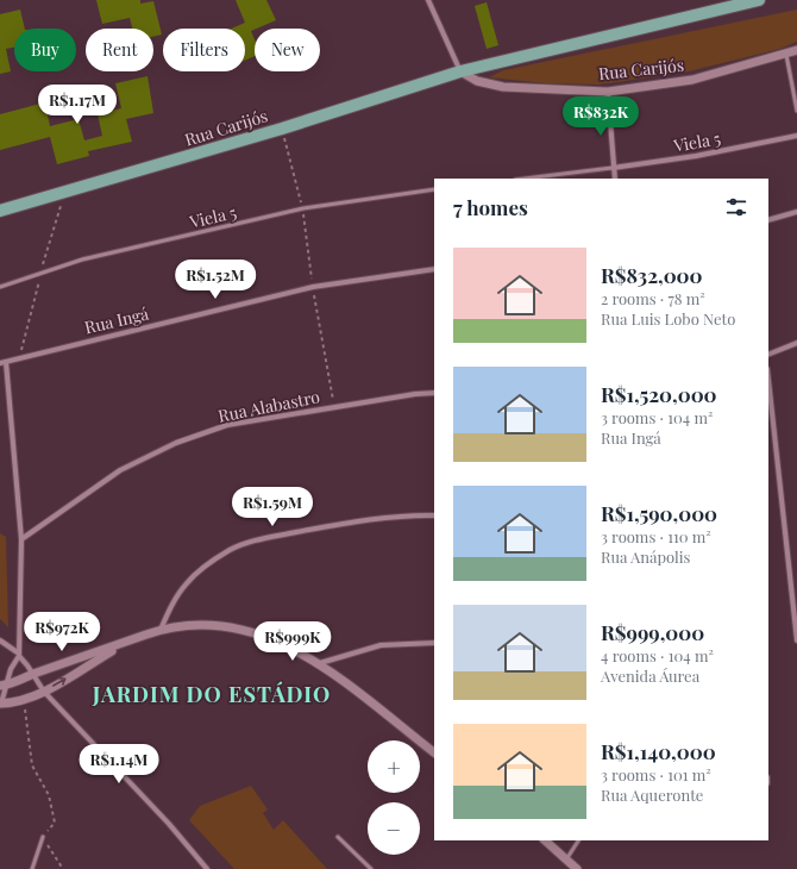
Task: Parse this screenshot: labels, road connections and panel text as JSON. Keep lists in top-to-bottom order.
{
  "streets": {
    "main road": ["Rua Carijós"],
    "street": ["Viela 5", "Rua Ingá", "Rua Alabastro"]
  },
  "districts": ["JARDIM DO ESTÁDIO"],
  "page": {
    "chip": [
      "Buy",
      "Rent",
      "Filters",
      "New"
    ],
    "price": [
      "R$1.17M",
      "R$832K",
      "R$1.52M",
      "R$1.59M",
      "R$972K",
      "R$999K",
      "R$1.14M"
    ],
    "heading": "7 homes",
    "list": [
      {
        "name": "R$832,000",
        "note": "2 rooms · 78 m² · Rua Luis Lobo Neto"
      },
      {
        "name": "R$1,520,000",
        "note": "3 rooms · 104 m² · Rua Ingá"
      },
      {
        "name": "R$1,590,000",
        "note": "3 rooms · 110 m² · Rua Anápolis"
      },
      {
        "name": "R$999,000",
        "note": "4 rooms · 104 m² · Avenida Áurea"
      },
      {
        "name": "R$1,140,000",
        "note": "3 rooms · 101 m² · Rua Aqueronte"
      }
    ],
    "map_buttons": ["+", "−"]
  }
}
